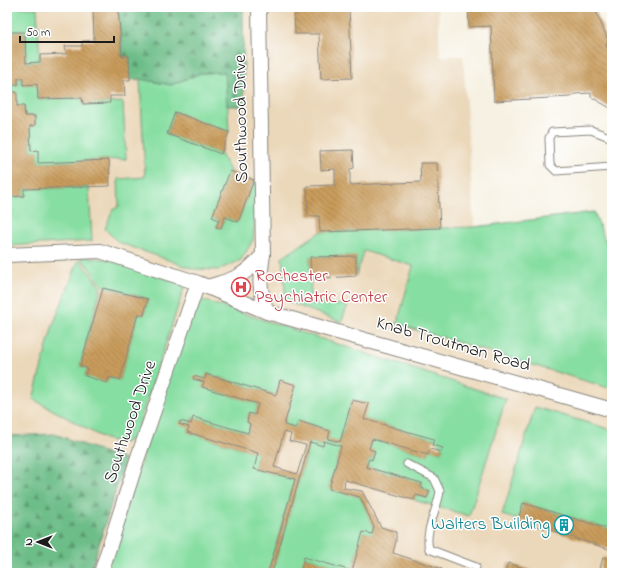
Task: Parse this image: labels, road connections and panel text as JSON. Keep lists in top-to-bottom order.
{
  "streets": {
    "street": ["Southwood Drive", "Knab Troutman Road"]
  },
  "crossings": [
    ["Southwood Drive", "Knab Troutman Road"]
  ],
  "places": {
    "hospital": ["Rochester Psychiatric Center"],
    "building": ["Walters Building"]
  },
  "scale_bar": "50 m",
  "north": "left"
}
